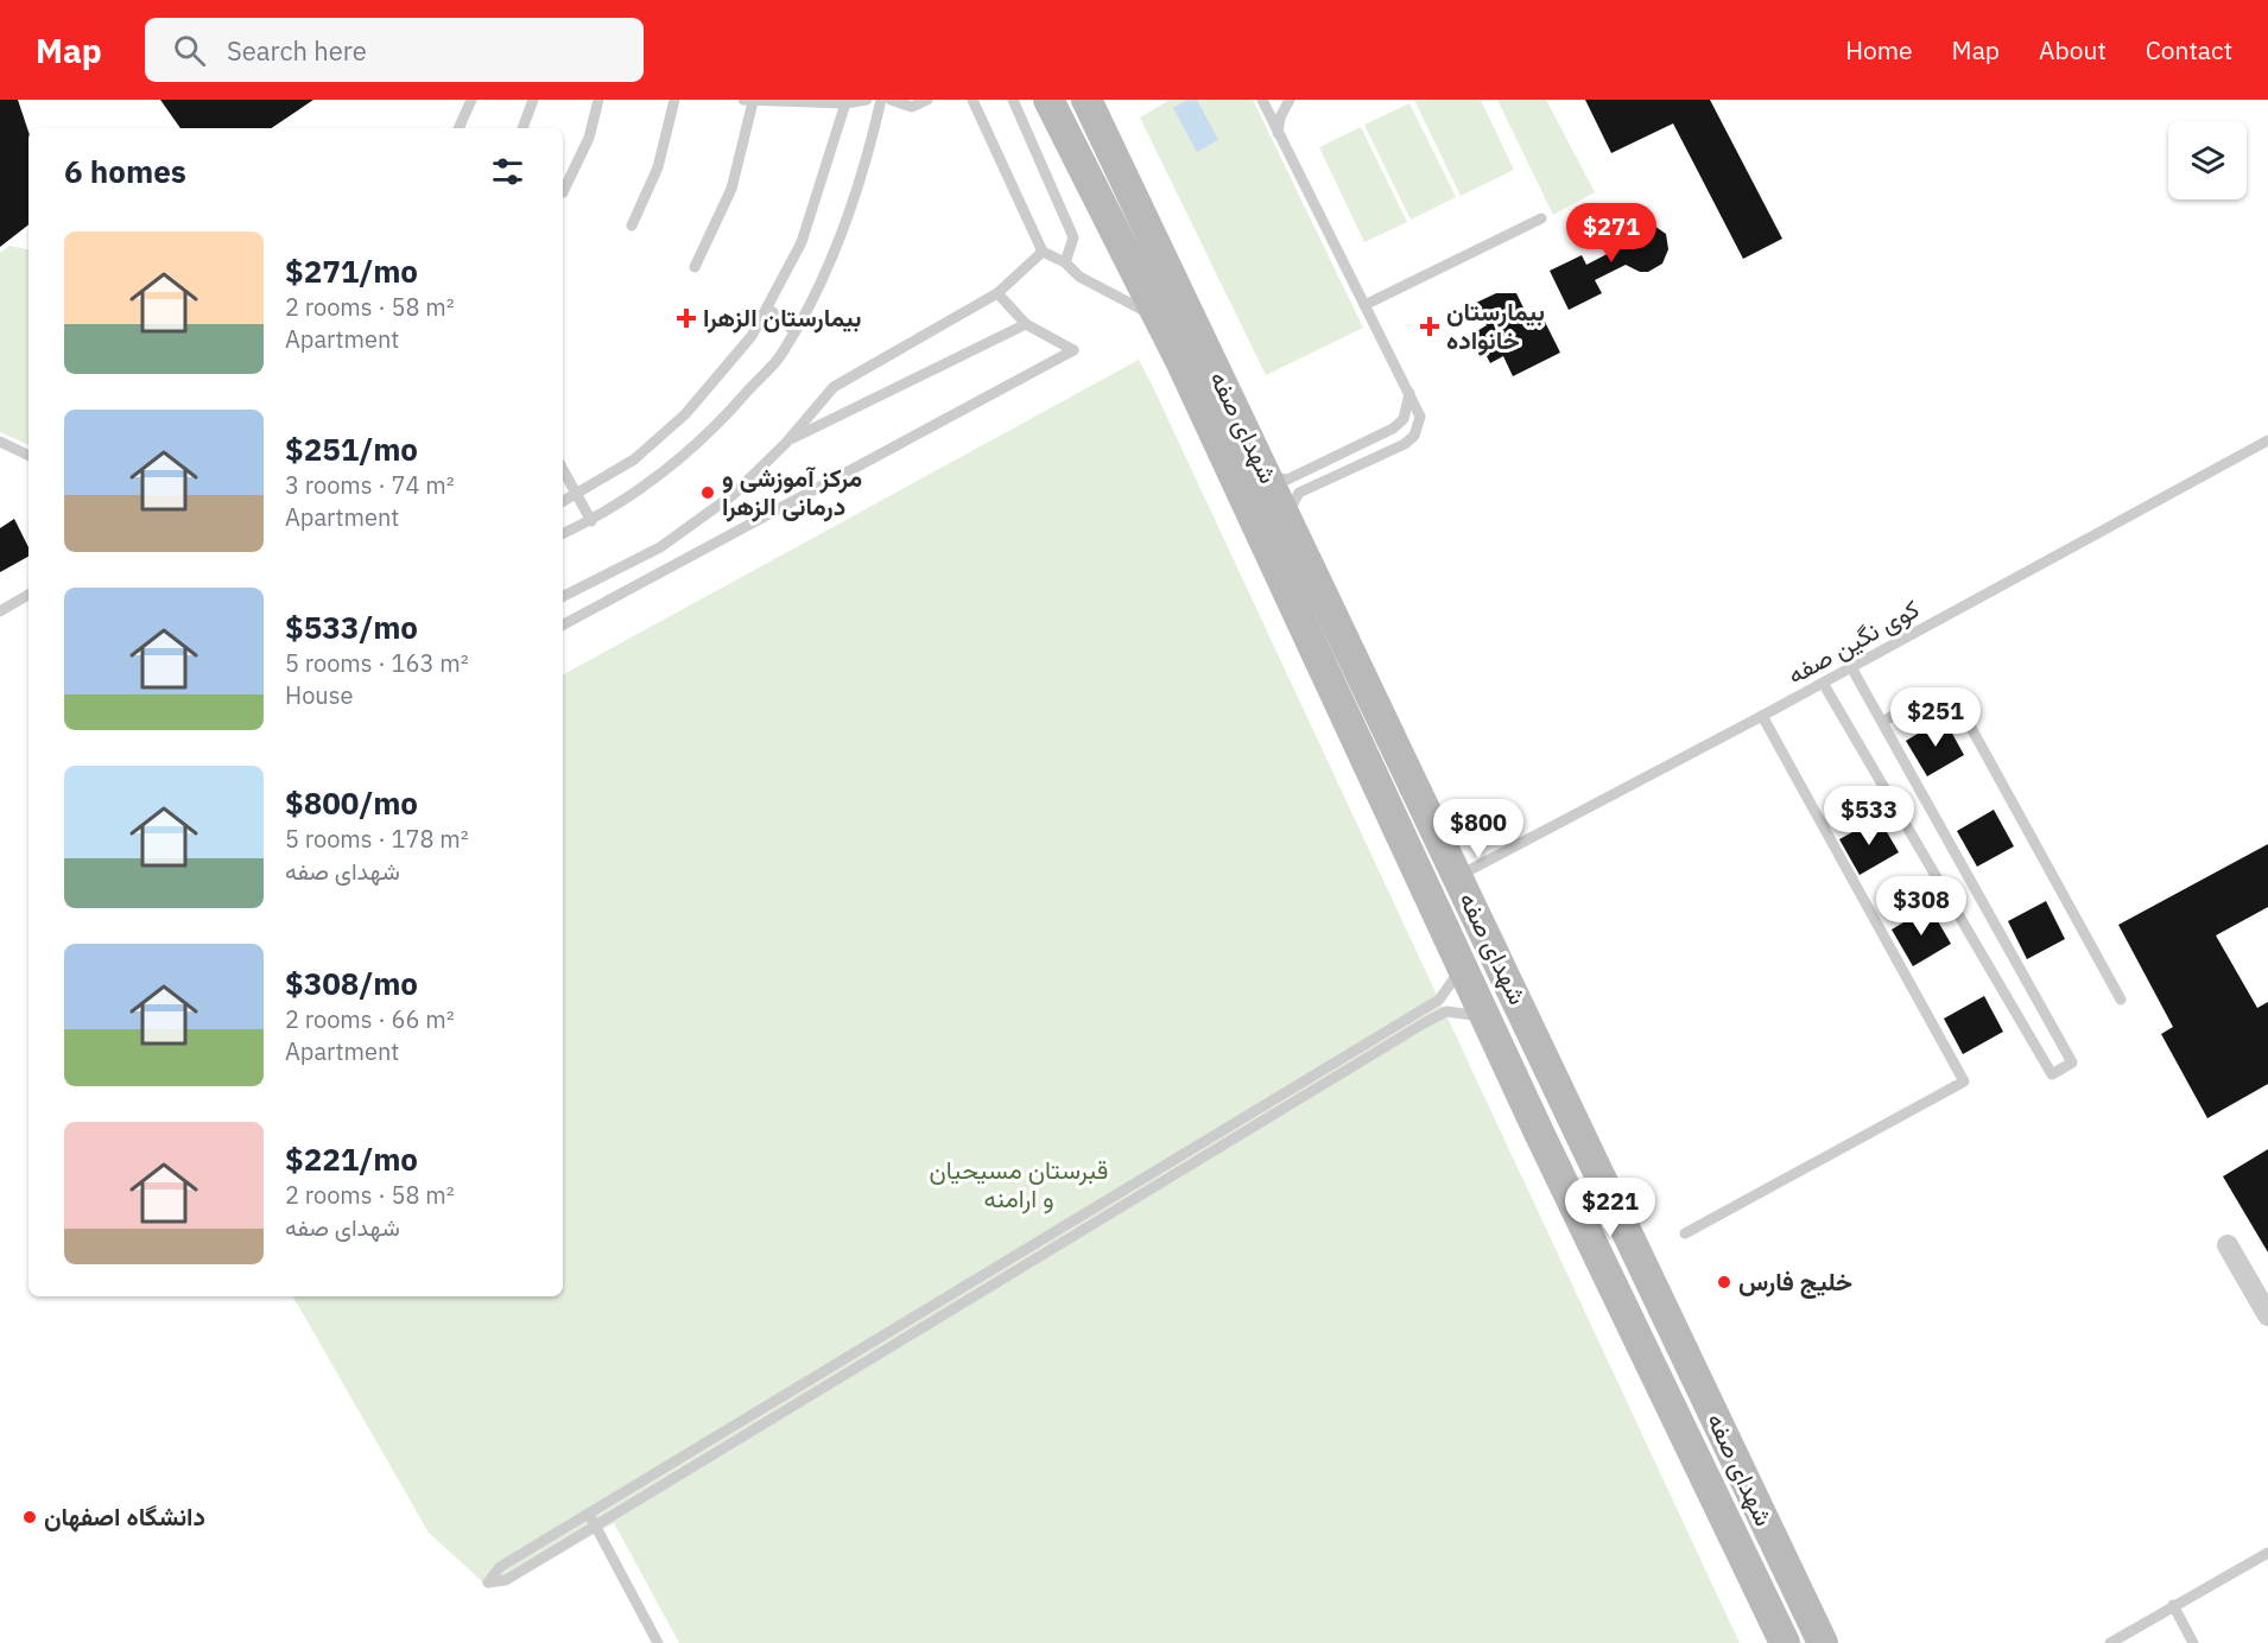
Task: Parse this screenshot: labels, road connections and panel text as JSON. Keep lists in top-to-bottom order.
{
  "streets": {
    "main road": ["شهدای صفه"],
    "lane": ["کوی نگین صفه"]
  },
  "crossings": [
    ["شهدای صفه", "کوی نگین صفه"]
  ],
  "parks": ["قبرستان مسیحیان و ارامنه"],
  "places": {
    "health": ["بیمارستان الزهرا", "بیمارستان خانواده"],
    "other": ["مرکز آموزشی و درمانی الزهرا", "خلیج فارس", "دانشگاه اصفهان"]
  },
  "page": {
    "header": "Map",
    "search": "Search here",
    "nav": [
      "Home",
      "Map",
      "About",
      "Contact"
    ],
    "heading": "6 homes",
    "price": [
      "$271",
      "$251",
      "$533",
      "$800",
      "$308",
      "$221"
    ],
    "list": [
      {
        "name": "$271/mo",
        "note": "2 rooms · 58 m² · Apartment"
      },
      {
        "name": "$251/mo",
        "note": "3 rooms · 74 m² · Apartment"
      },
      {
        "name": "$533/mo",
        "note": "5 rooms · 163 m² · House"
      },
      {
        "name": "$800/mo",
        "note": "5 rooms · 178 m² · شهدای صفه"
      },
      {
        "name": "$308/mo",
        "note": "2 rooms · 66 m² · Apartment"
      },
      {
        "name": "$221/mo",
        "note": "2 rooms · 58 m² · شهدای صفه"
      }
    ]
  }
}
